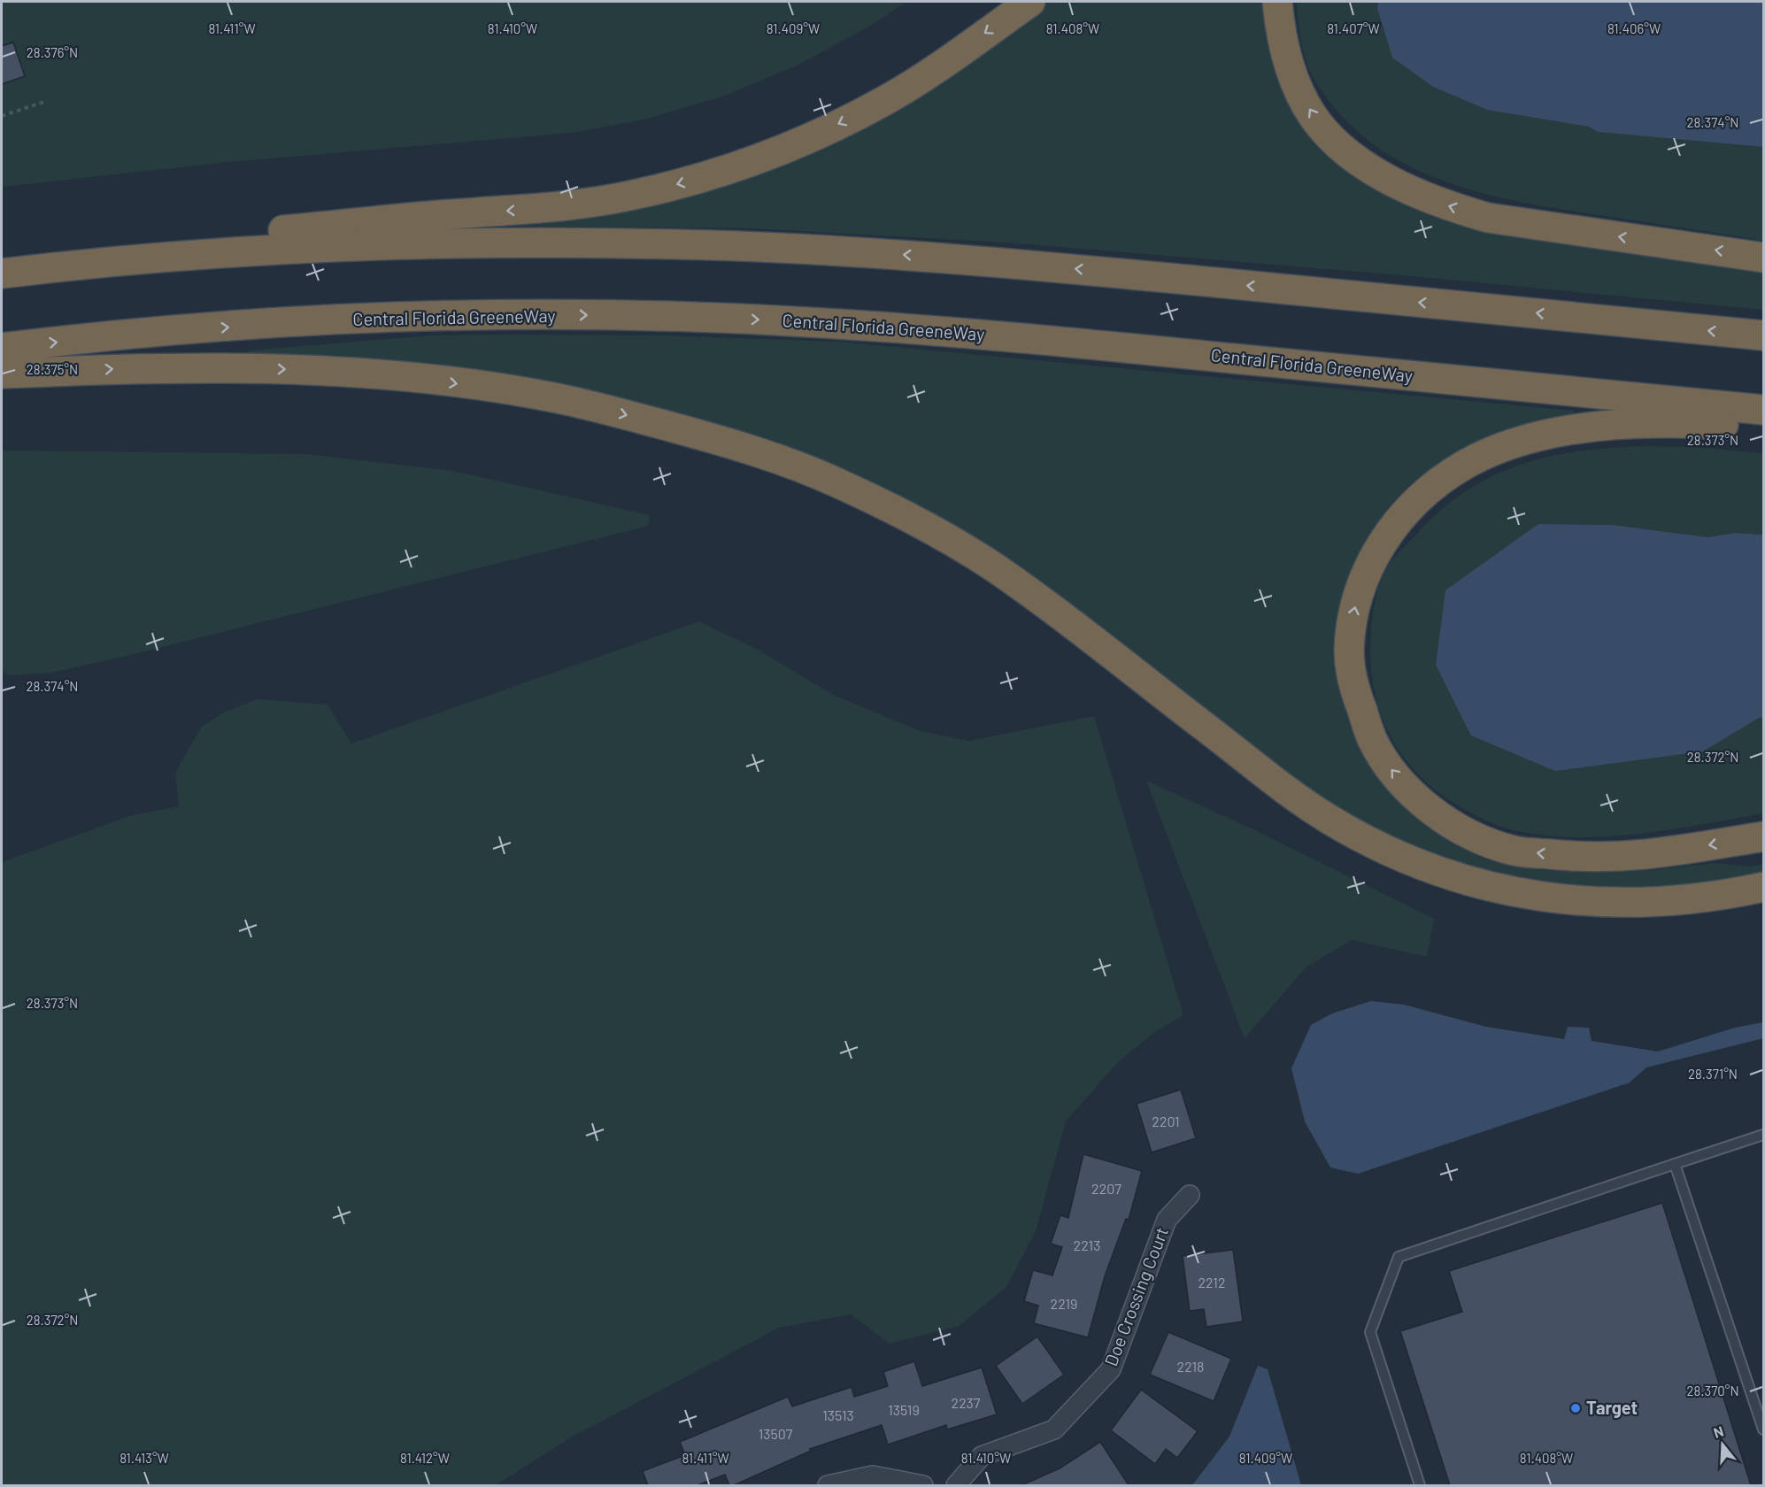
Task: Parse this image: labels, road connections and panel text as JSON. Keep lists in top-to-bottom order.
{
  "streets": {
    "highway": ["Central Florida GreeneWay"],
    "street": ["Doe Crossing Court"]
  },
  "places": ["Target"],
  "house_numbers": [
    "2201",
    "2207",
    "2213",
    "2212",
    "2219",
    "2218",
    "2237",
    "13519",
    "13513",
    "13507"
  ],
  "north": "top",
  "coordinates": [
    "81.411°W",
    "81.410°W",
    "81.409°W",
    "81.408°W",
    "81.407°W",
    "81.406°W",
    "28.376°N",
    "28.374°N",
    "28.375°N",
    "28.373°N",
    "28.372°N",
    "28.371°N",
    "28.370°N",
    "81.413°W",
    "81.412°W"
  ]
}
